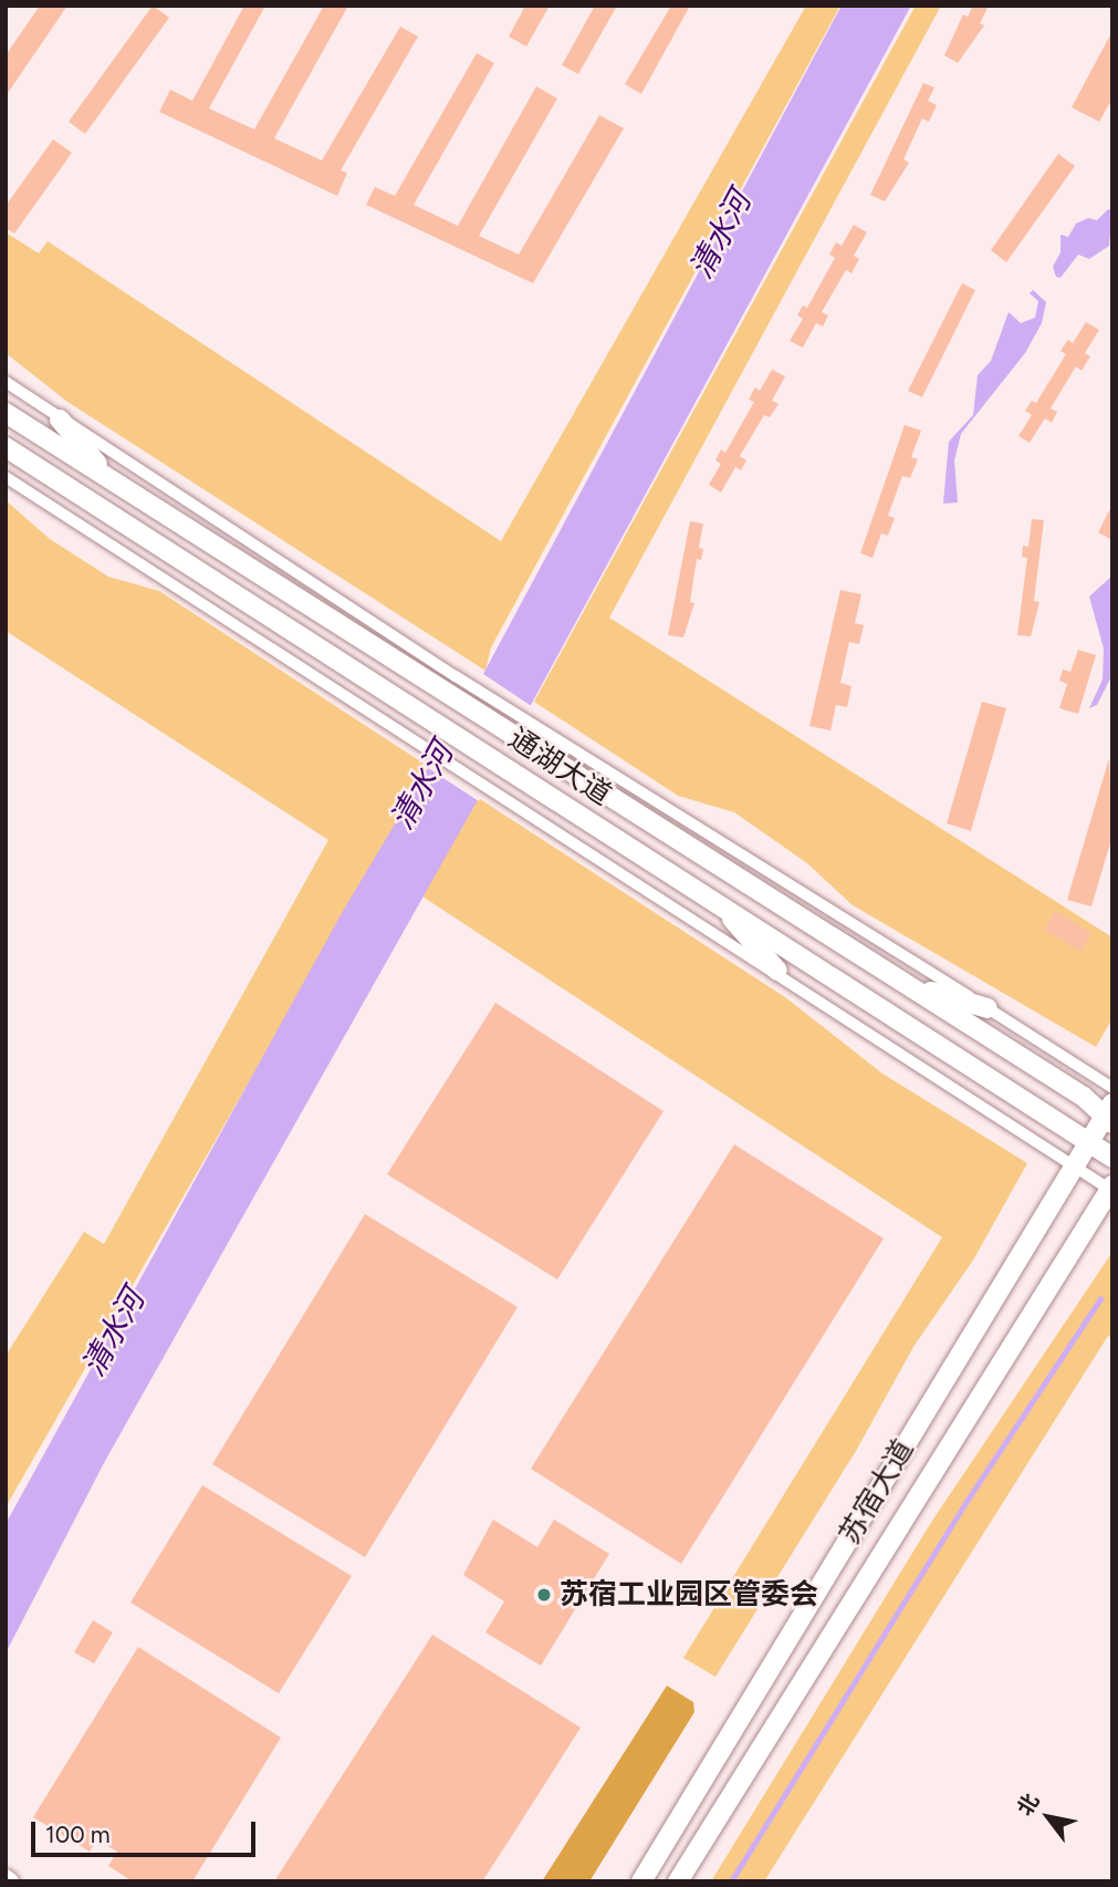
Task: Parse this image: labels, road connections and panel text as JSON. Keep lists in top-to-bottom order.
{
  "streets": {
    "main road": ["通湖大道", "苏宿大道"]
  },
  "crossings": [
    ["通湖大道", "苏宿大道"]
  ],
  "water": ["清水河"],
  "places": ["苏宿工业园区管委会"],
  "scale_bar": "100 m",
  "north": "top left"
}
